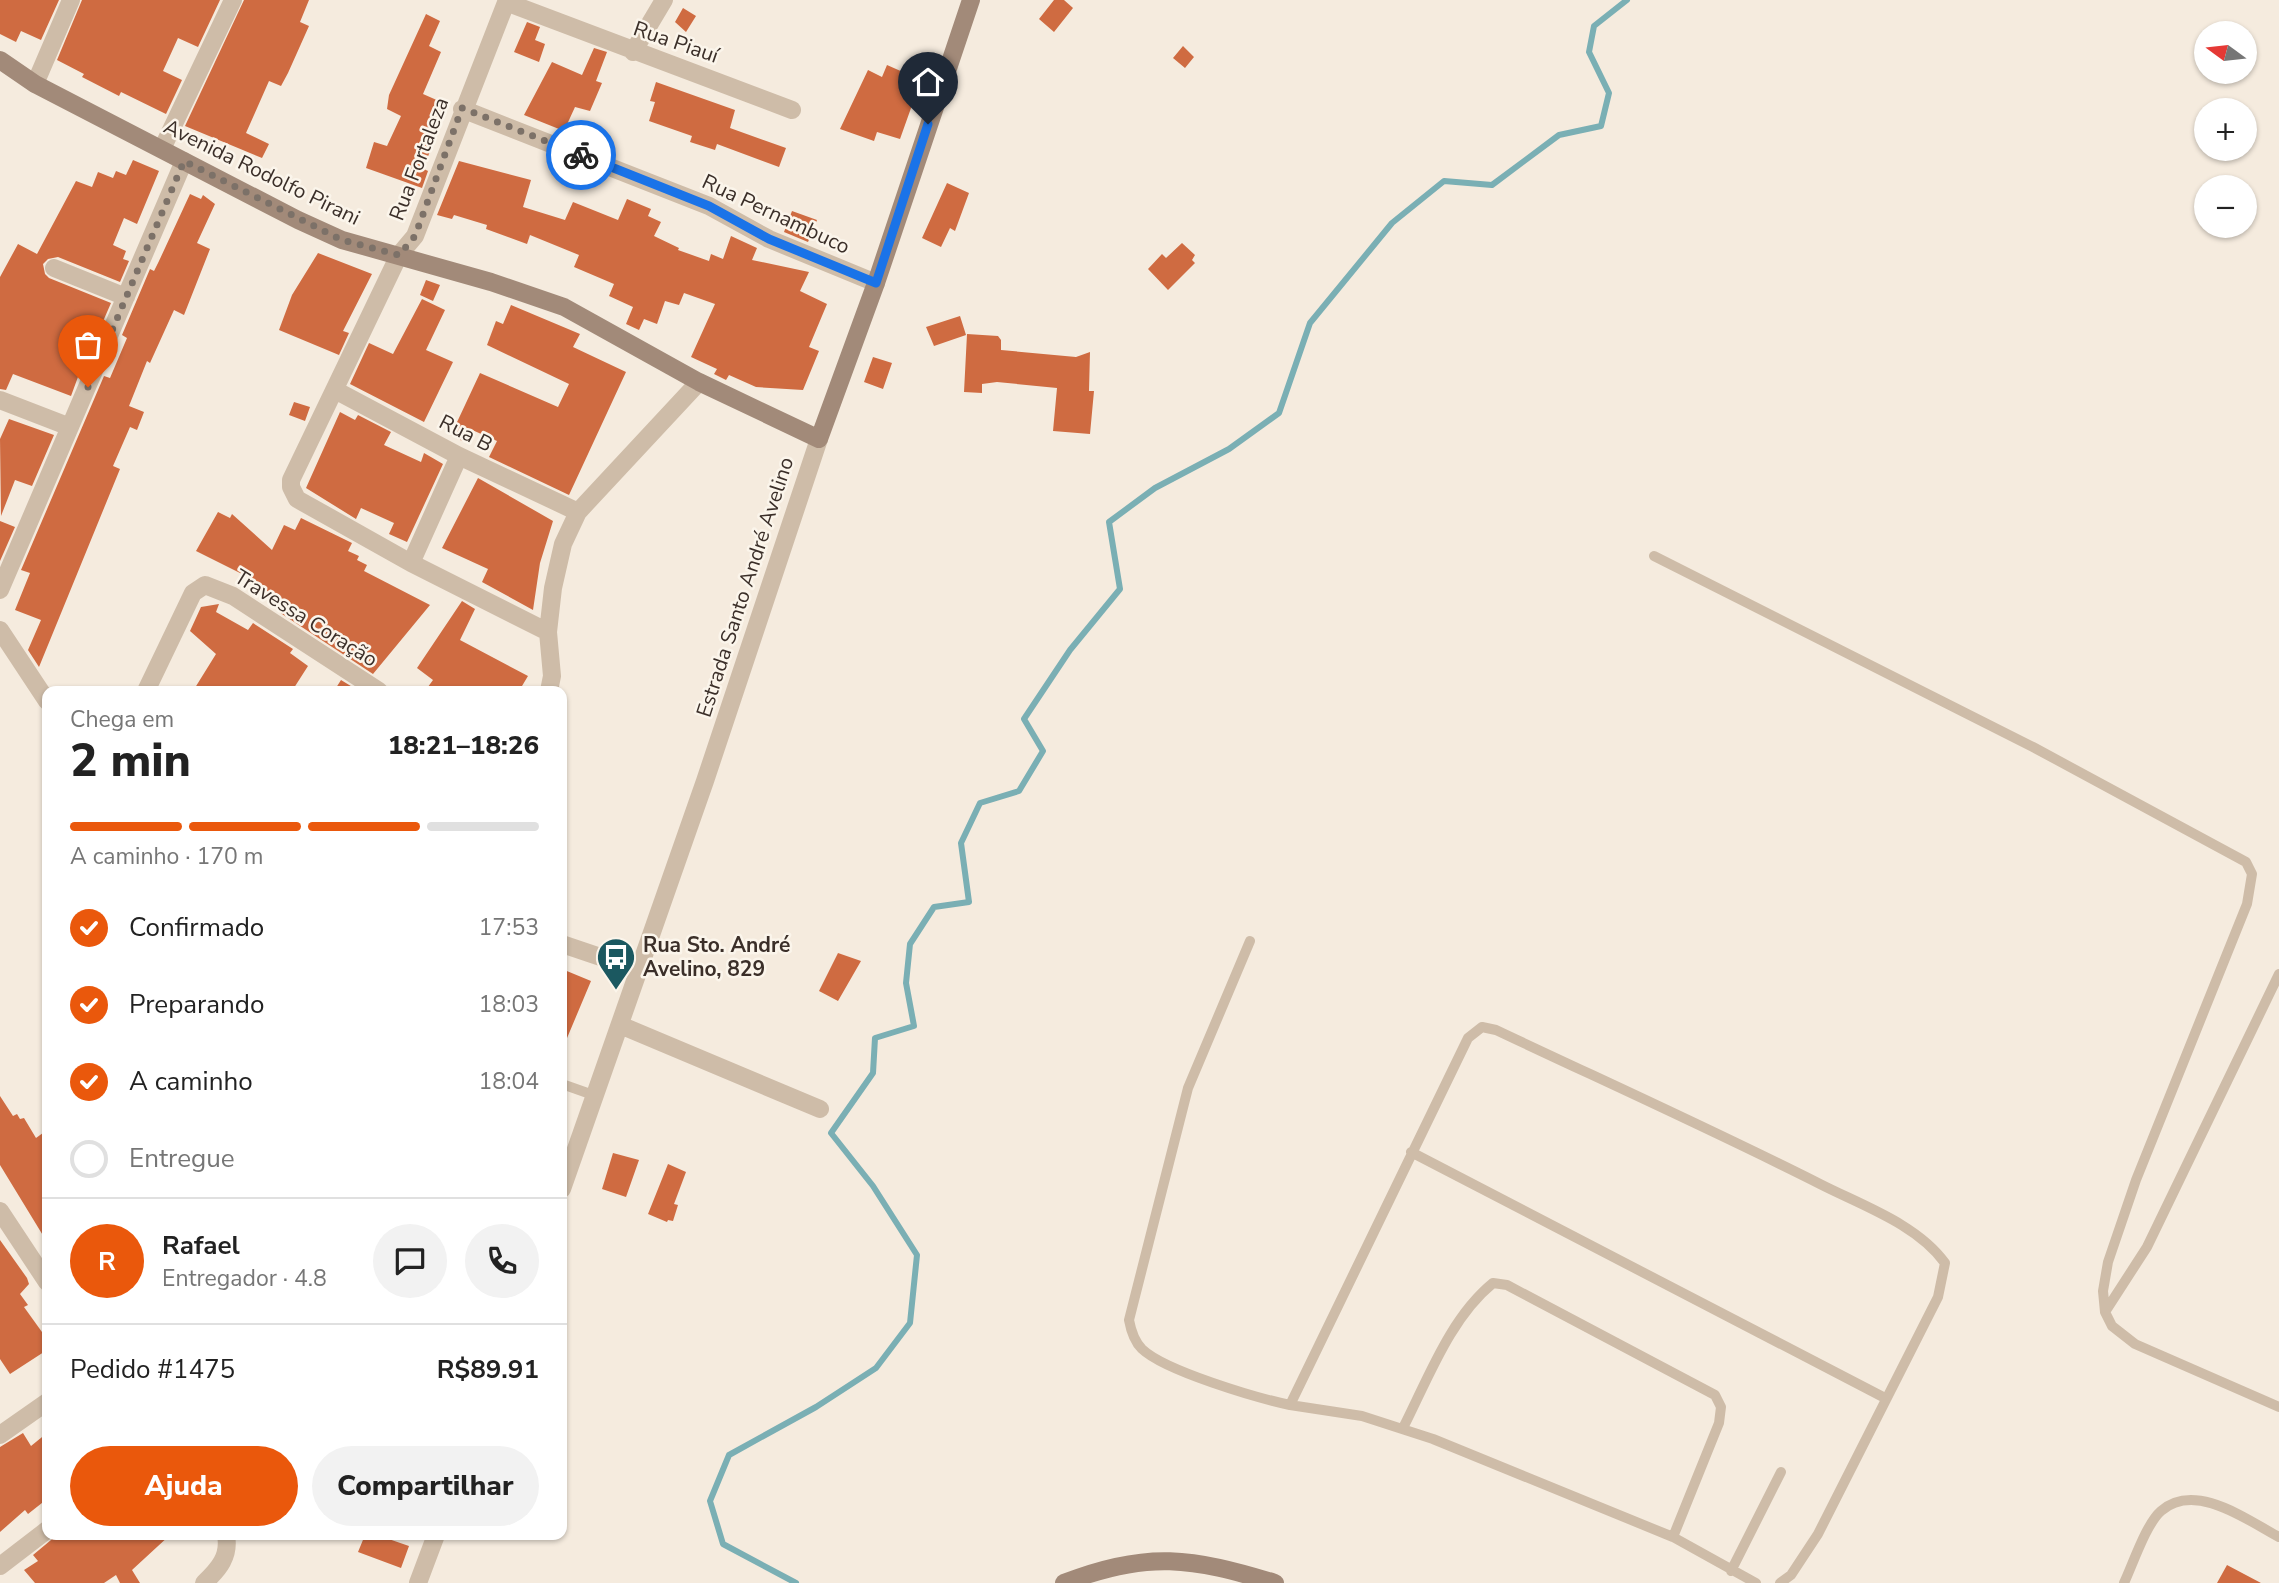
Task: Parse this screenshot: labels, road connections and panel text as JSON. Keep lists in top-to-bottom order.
{
  "streets": {
    "main road": ["Avenida Rodolfo Pirani", "Estrada Santo André Avelino"],
    "street": [
      "Rua Piauí",
      "Rua Fortaleza",
      "Rua Pernambuco",
      "Rua B",
      "Travessa Coração"
    ]
  },
  "crossings": [
    ["Rua Piauí", "Rua Fortaleza"],
    ["Rua Fortaleza", "Avenida Rodolfo Pirani"],
    ["Rua Fortaleza", "Rua Pernambuco"],
    ["Rua Fortaleza", "Rua B"],
    ["Avenida Rodolfo Pirani", "Estrada Santo André Avelino"],
    ["Rua Pernambuco", "Estrada Santo André Avelino"]
  ],
  "places": {
    "bus stop": ["Rua Sto. André Avelino, 829"]
  },
  "north": "left",
  "page": {
    "map_buttons": ["+", "−"],
    "heading": ["2 min", "Chega em", "18:21–18:26"],
    "panel": [
      "Rafael",
      "Entregador · 4.8",
      "Pedido #1475",
      "R$89.91"
    ],
    "bar": "A caminho · 170 m",
    "list": [
      ["Confirmado", "17:53"],
      ["Preparando", "18:03"],
      ["A caminho", "18:04"],
      "Entregue"
    ],
    "round": "R",
    "buttons": ["Ajuda", "Compartilhar"]
  }
}
